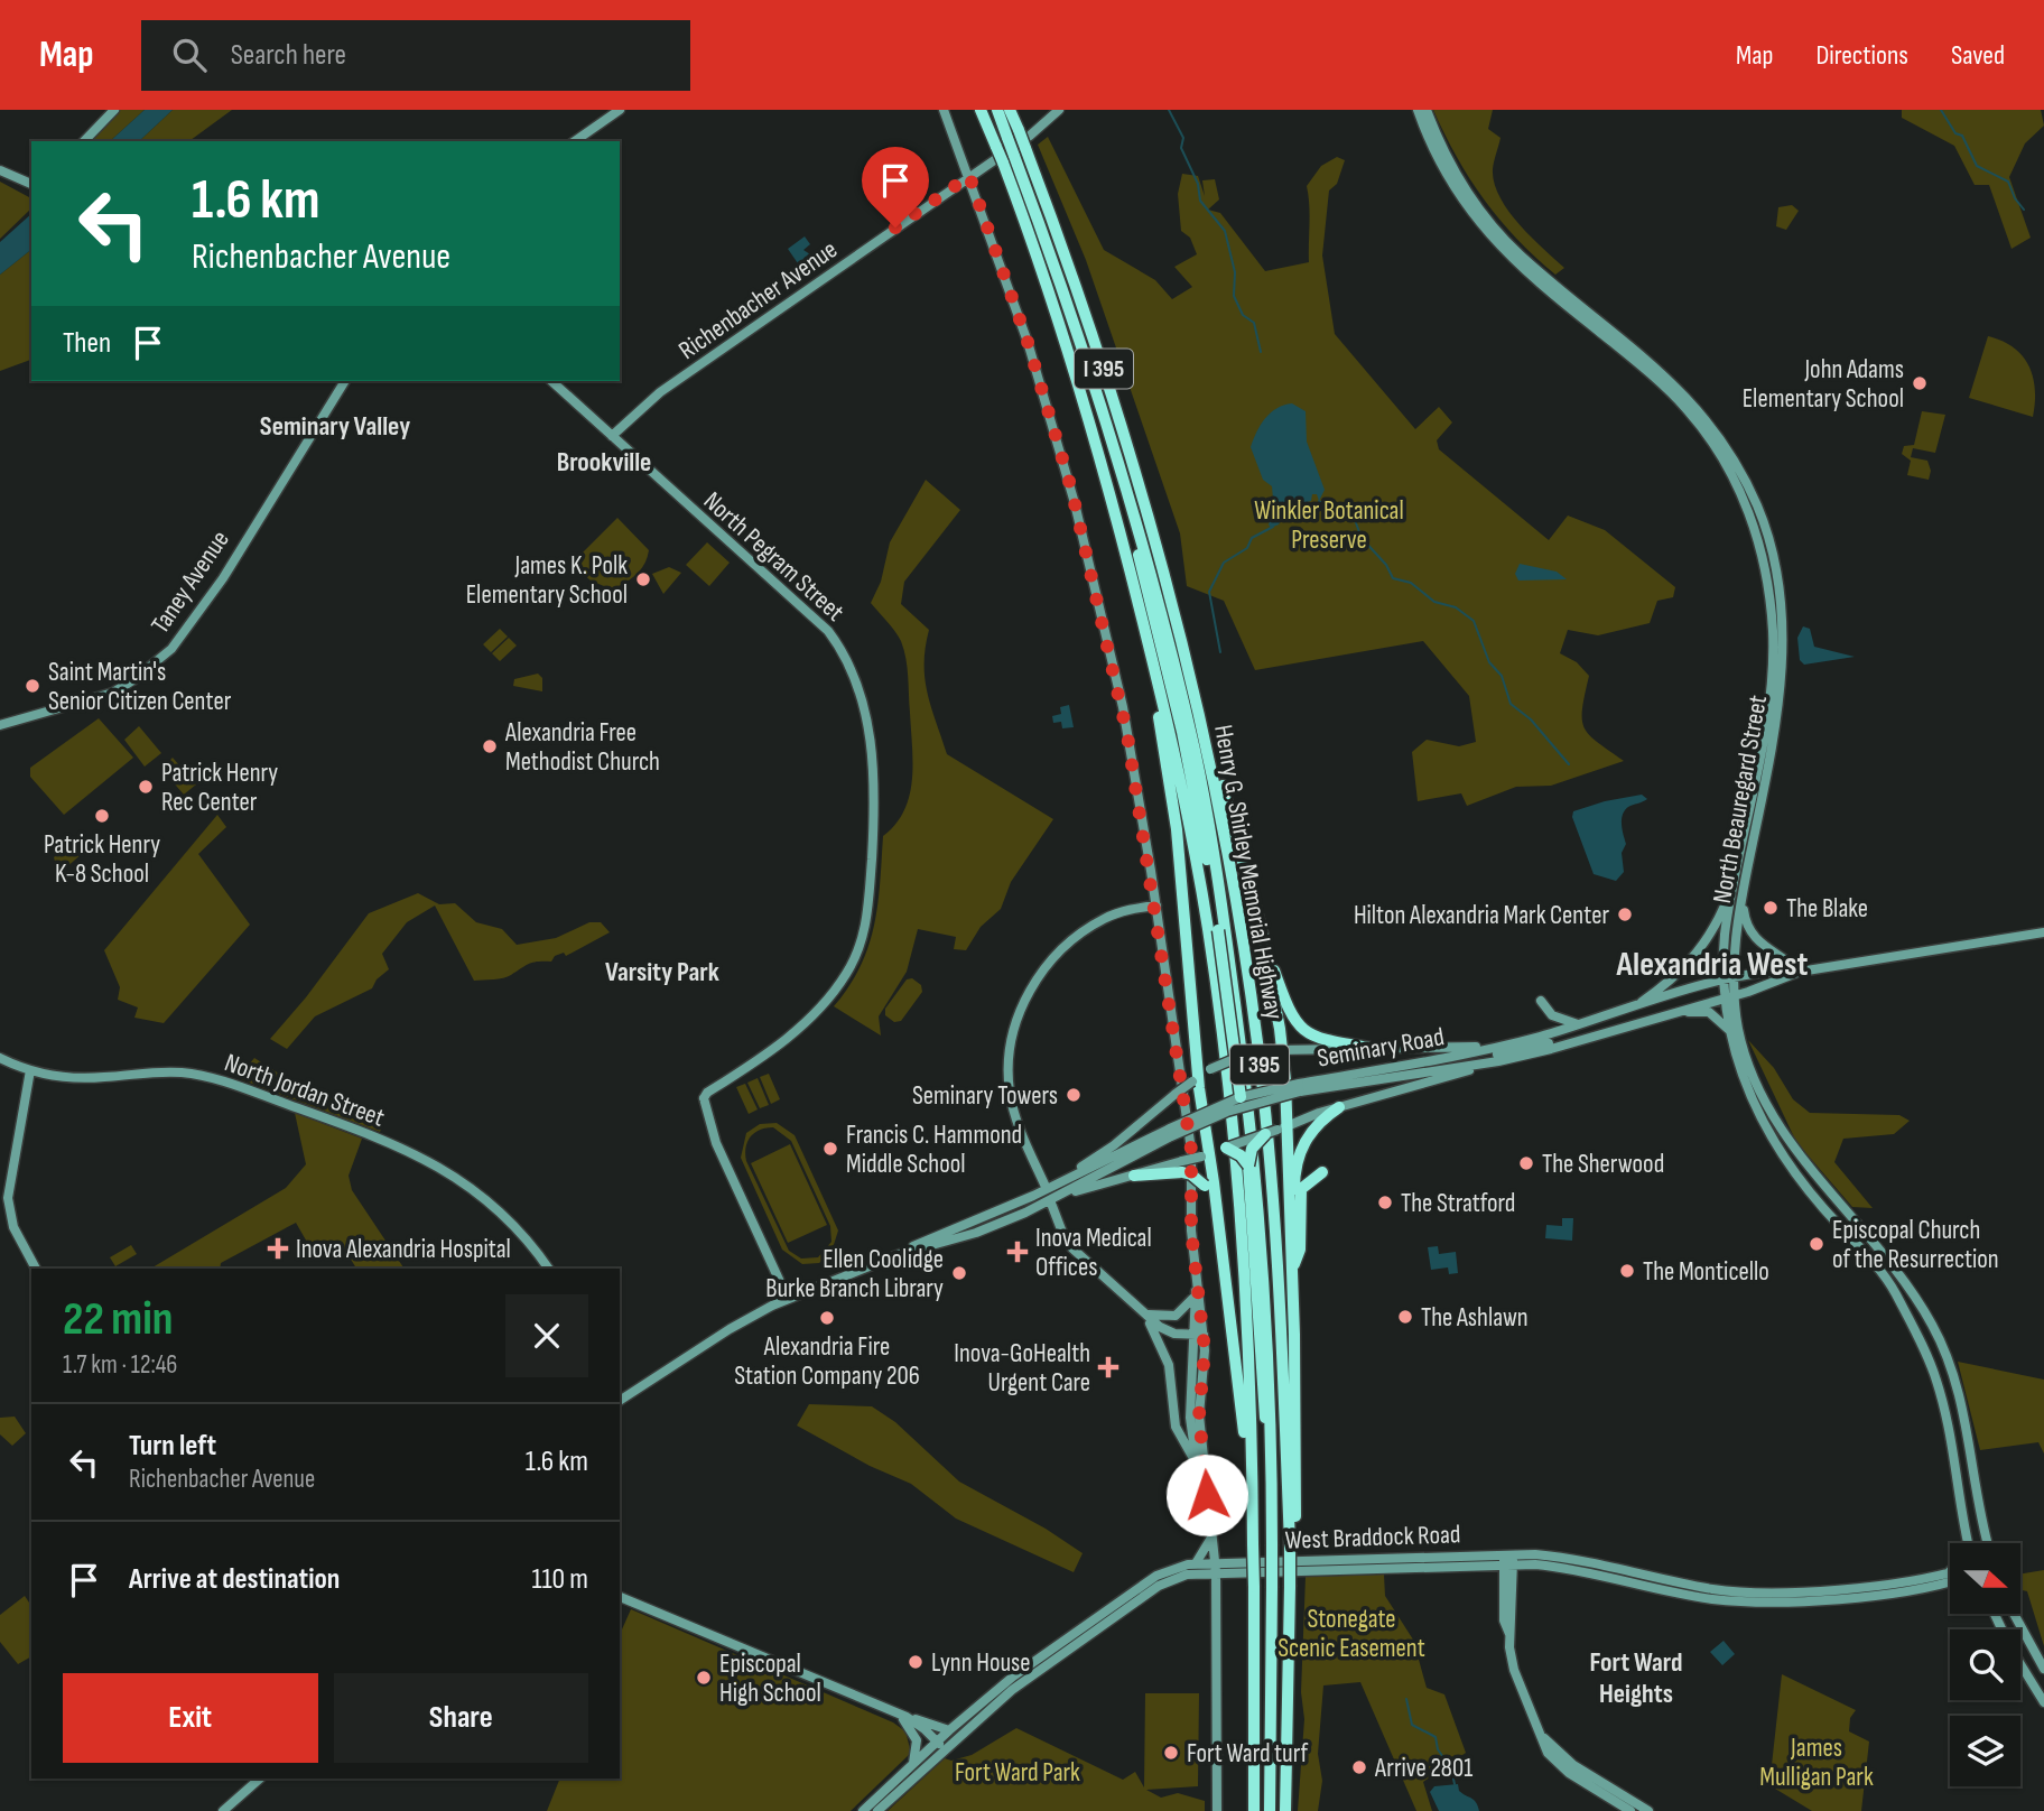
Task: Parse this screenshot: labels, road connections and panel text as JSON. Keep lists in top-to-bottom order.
{
  "streets": {
    "highway": ["I 395", "Henry G. Shirley Memorial Highway"],
    "main road": [
      "Richenbacher Avenue",
      "North Pegram Street",
      "Taney Avenue",
      "North Beauregard Street",
      "Seminary Road",
      "North Jordan Street",
      "West Braddock Road"
    ]
  },
  "crossings": [
    ["Richenbacher Avenue", "North Pegram Street"],
    ["North Pegram Street", "Seminary Road"],
    ["North Beauregard Street", "Seminary Road"]
  ],
  "districts": [
    "Seminary Valley",
    "Brookville",
    "Alexandria West",
    "Varsity Park",
    "Fort Ward Heights"
  ],
  "parks": [
    "Winkler Botanical Preserve",
    "Stonegate Scenic Easement",
    "James Mulligan Park",
    "Fort Ward Park"
  ],
  "places": {
    "other": [
      "John Adams Elementary School",
      "James K. Polk Elementary School",
      "Saint Martin's Senior Citizen Center",
      "Alexandria Free Methodist Church",
      "Patrick Henry Rec Center",
      "Patrick Henry K-8 School",
      "The Blake",
      "Hilton Alexandria Mark Center",
      "Seminary Towers",
      "Francis C. Hammond Middle School",
      "The Sherwood",
      "The Stratford",
      "Episcopal Church of the Resurrection",
      "The Monticello",
      "Ellen Coolidge Burke Branch Library",
      "The Ashlawn",
      "Alexandria Fire Station Company 206",
      "Lynn House",
      "Episcopal High School",
      "Fort Ward turf",
      "Arrive 2801"
    ],
    "health": ["Inova Alexandria Hospital", "Inova Medical Offices", "Inova-GoHealth Urgent Care"]
  },
  "north": "right",
  "page": {
    "header": "Map",
    "search": "Search here",
    "nav": ["Map", "Directions", "Saved"],
    "turn": ["1.6 km", "Richenbacher Avenue"],
    "then": "Then",
    "heading": ["22 min", "1.7 km · 12:46"],
    "list": [
      {
        "name": "Turn left",
        "note": "Richenbacher Avenue",
        "value": "1.6 km"
      },
      {
        "name": "Arrive at destination",
        "value": "110 m"
      }
    ],
    "buttons": ["Exit", "Share"]
  }
}
